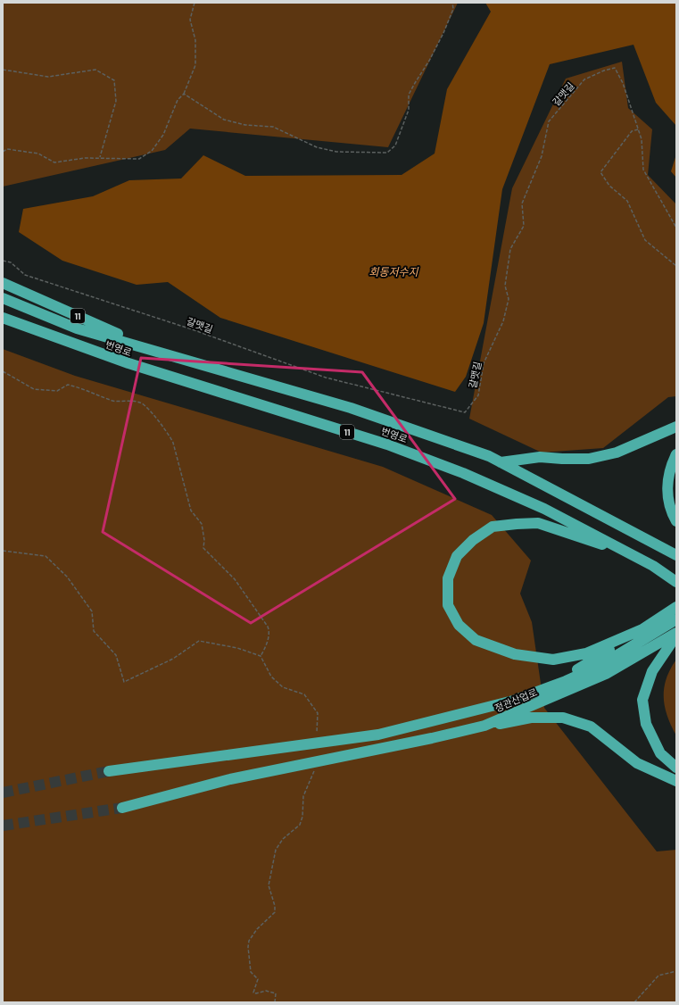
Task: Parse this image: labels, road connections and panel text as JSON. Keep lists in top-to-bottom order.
{
  "streets": {
    "highway": ["11", "번영로", "정관산업로"],
    "path": ["갈맷길"]
  },
  "water": ["회동저수지"]
}
